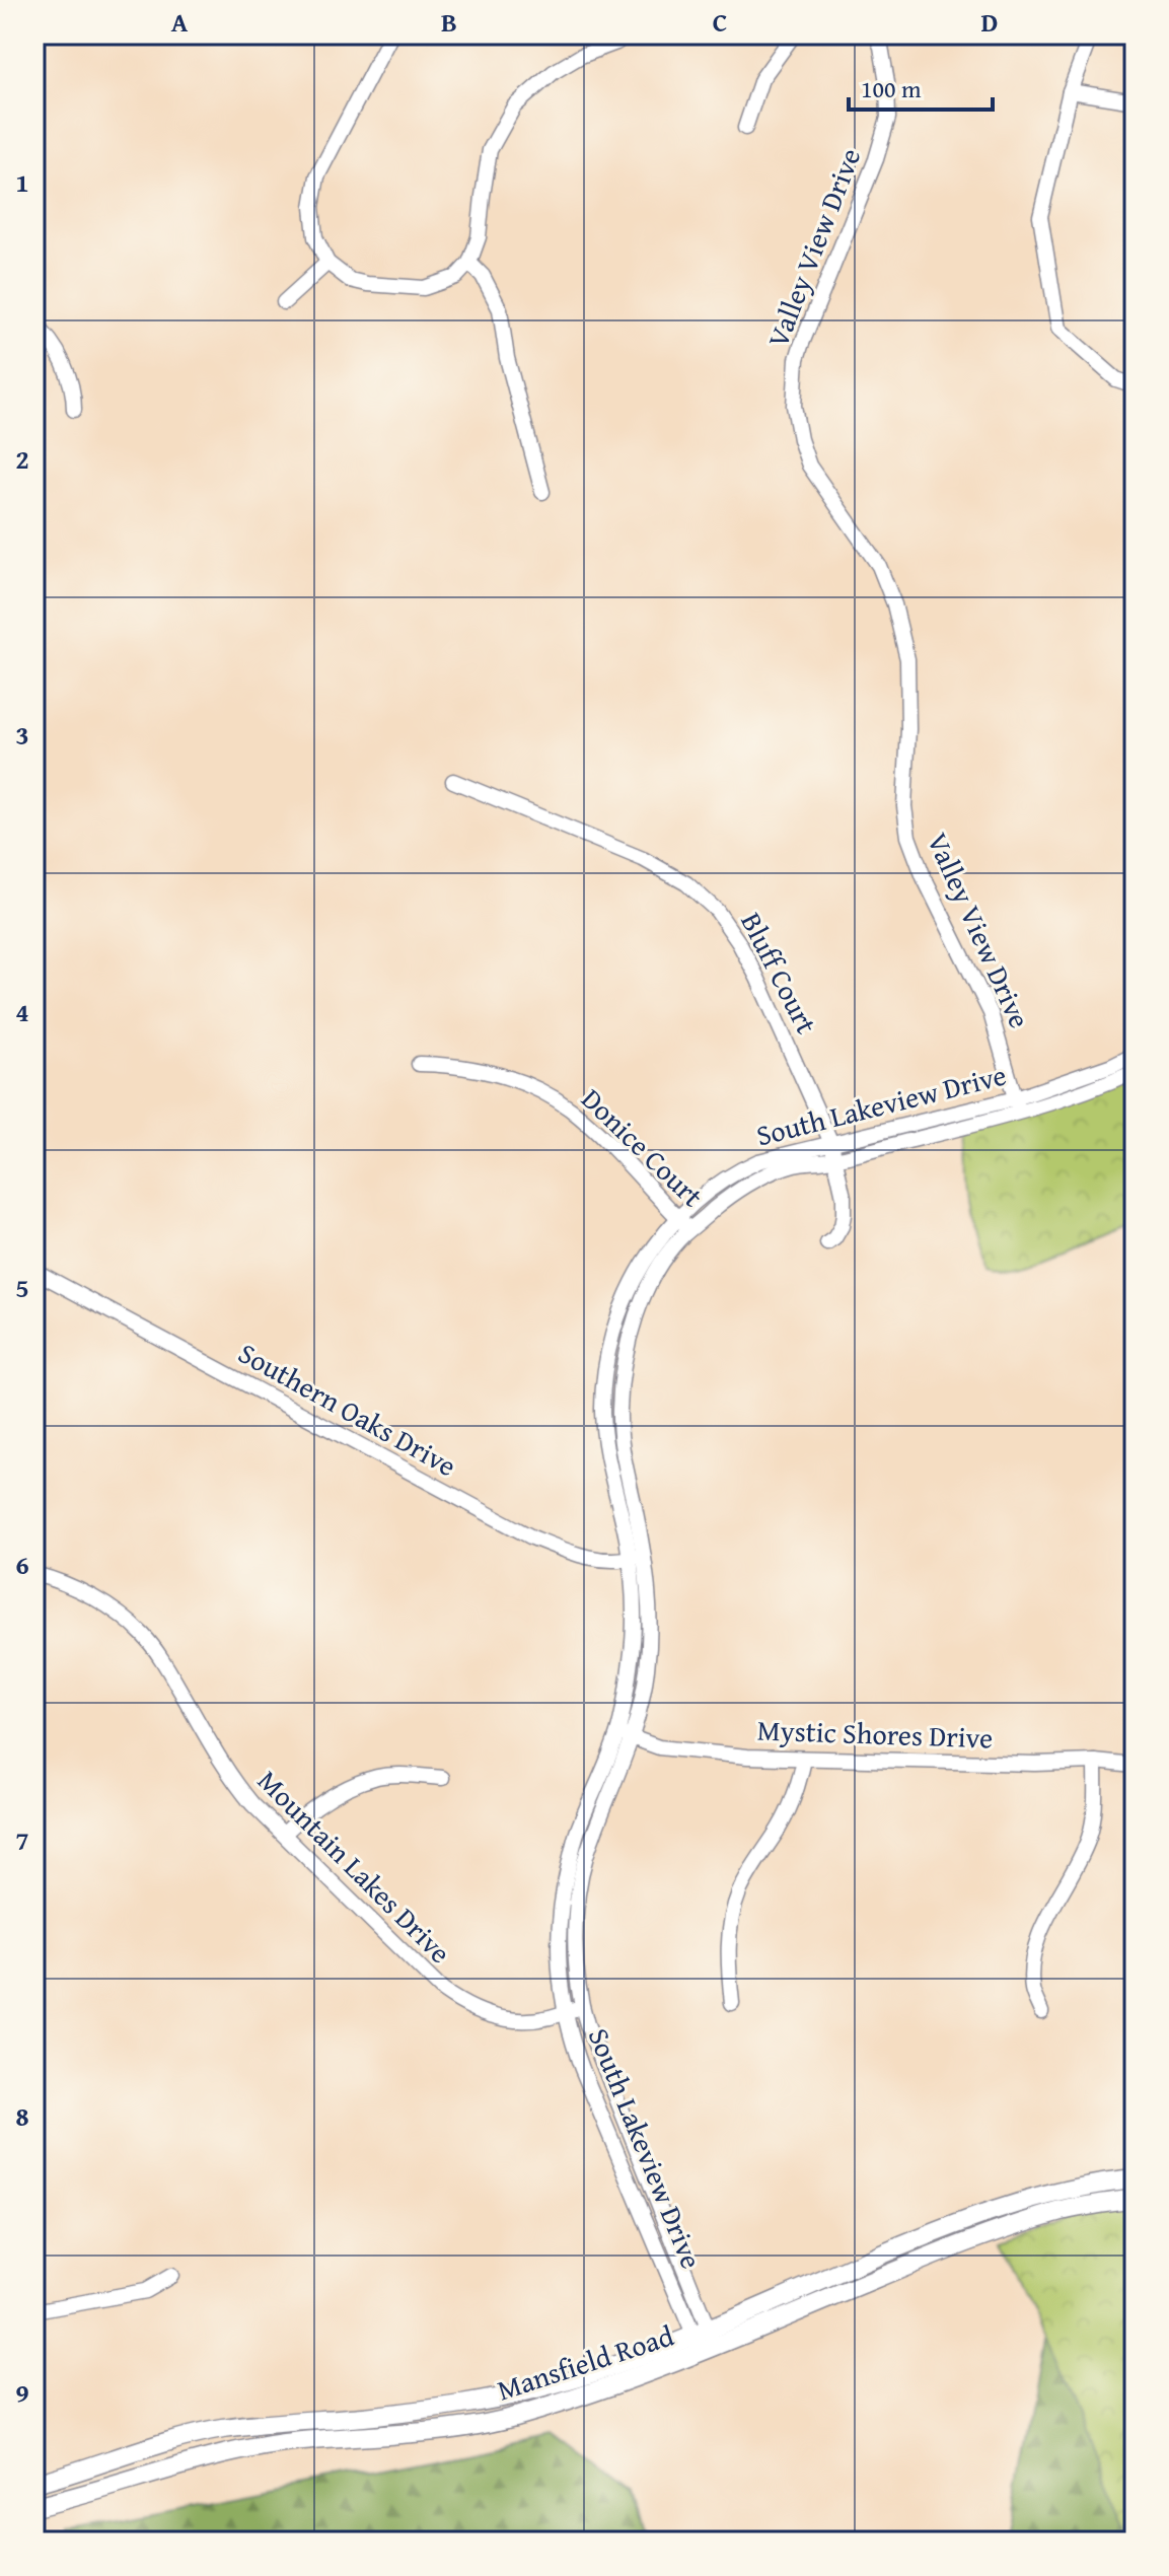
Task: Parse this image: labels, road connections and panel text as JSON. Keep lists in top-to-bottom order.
{
  "streets": {
    "main road": ["Mansfield Road"],
    "street": [
      "Valley View Drive",
      "Bluff Court",
      "South Lakeview Drive",
      "Donice Court",
      "Southern Oaks Drive",
      "Mystic Shores Drive",
      "Mountain Lakes Drive"
    ]
  },
  "crossings": [
    ["Valley View Drive", "South Lakeview Drive"],
    ["Bluff Court", "South Lakeview Drive"],
    ["South Lakeview Drive", "Donice Court"],
    ["South Lakeview Drive", "Southern Oaks Drive"],
    ["South Lakeview Drive", "Mystic Shores Drive"],
    ["South Lakeview Drive", "Mountain Lakes Drive"],
    ["South Lakeview Drive", "Mansfield Road"]
  ],
  "scale_bar": "100 m",
  "grid": {
    "columns": [
      "A",
      "B",
      "C",
      "D"
    ],
    "rows": [
      "1",
      "2",
      "3",
      "4",
      "5",
      "6",
      "7",
      "8",
      "9"
    ]
  }
}
